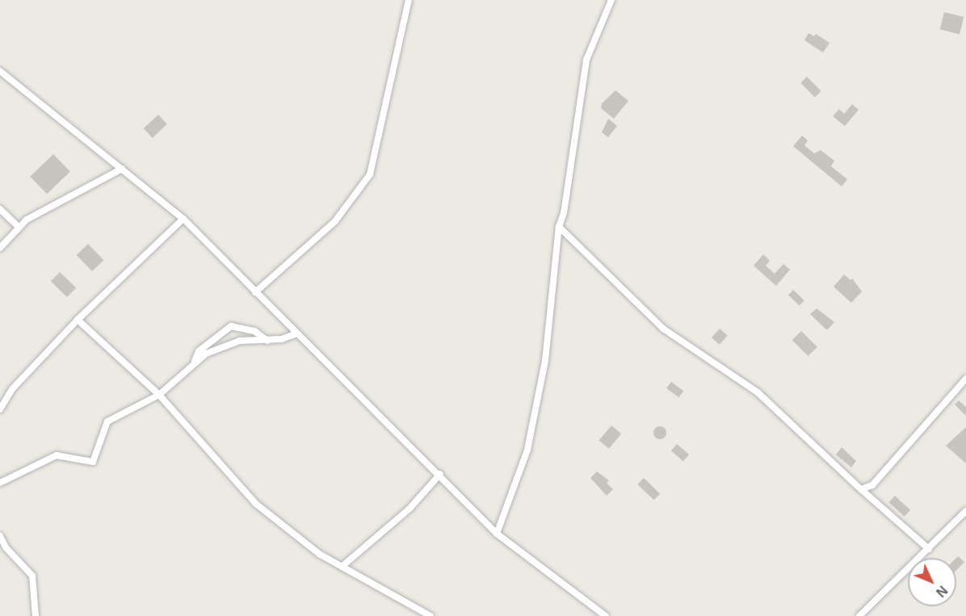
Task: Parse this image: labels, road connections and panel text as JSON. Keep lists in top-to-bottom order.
{
  "north": "bottom right"
}
